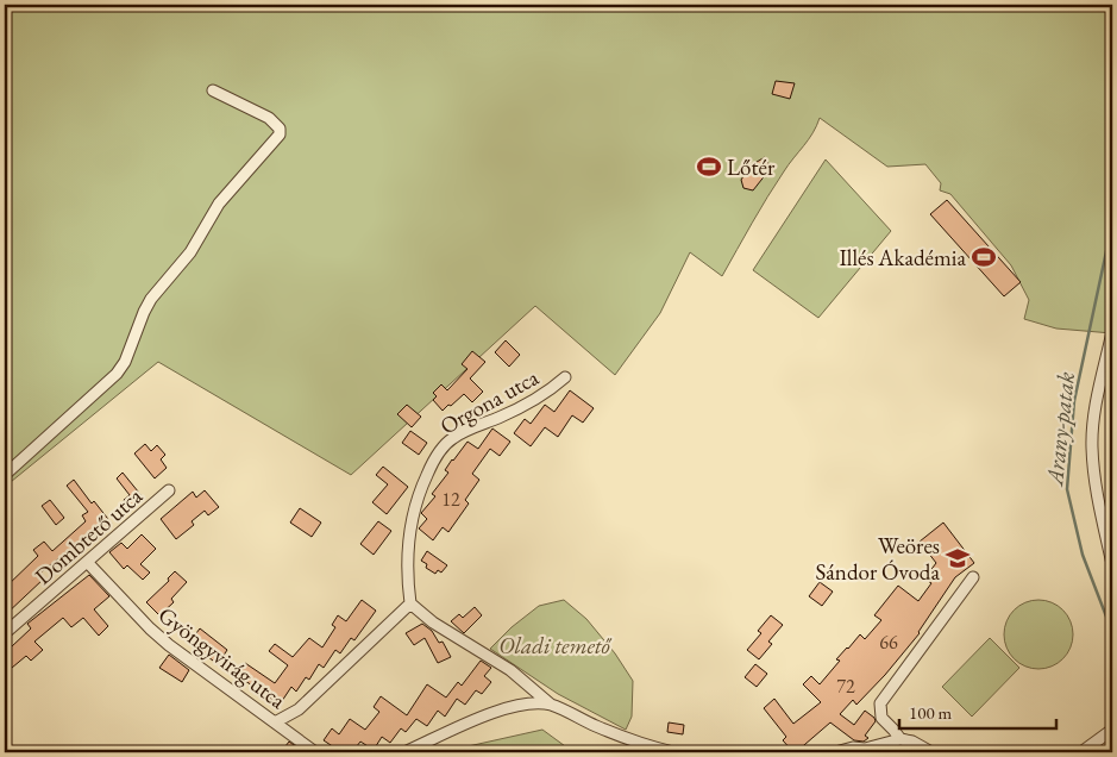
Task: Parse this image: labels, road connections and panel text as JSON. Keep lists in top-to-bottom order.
{
  "streets": {
    "street": ["Orgona utca", "Dombtető utca", "Gyöngyvirág utca"]
  },
  "crossings": [
    ["Dombtető utca", "Gyöngyvirág utca"]
  ],
  "water": ["Arany-patak"],
  "parks": ["Oladi temető"],
  "places": {
    "sports": ["Lőtér", "Illés Akadémia"],
    "school or university": ["Weöres Sándor Óvoda"]
  },
  "house_numbers": ["12", "66", "72"],
  "scale_bar": "100 m"
}
